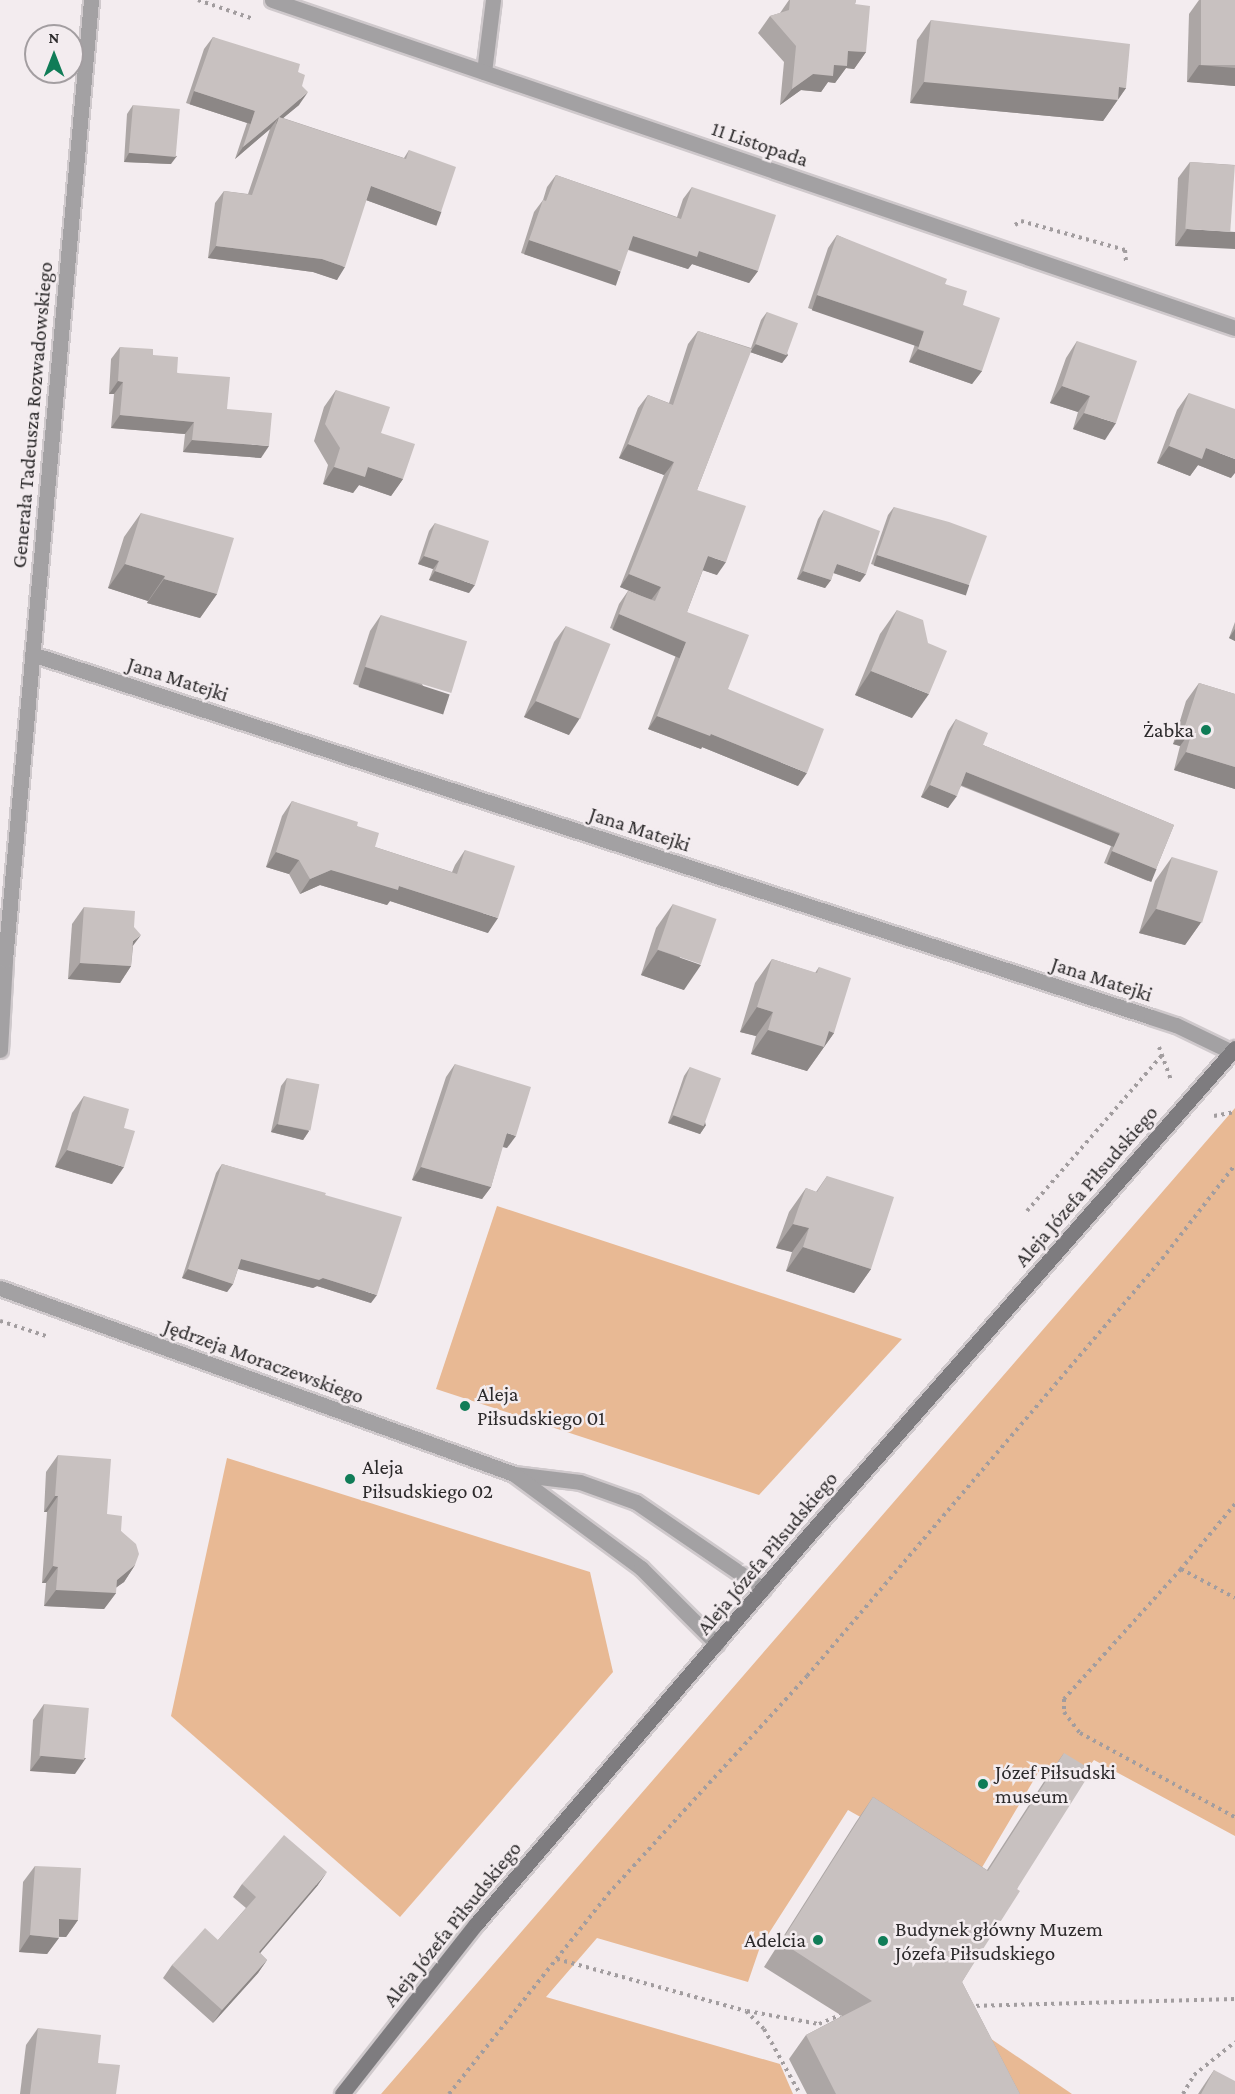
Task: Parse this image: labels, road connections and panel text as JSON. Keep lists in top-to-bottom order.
{
  "streets": {
    "main road": ["Aleja Józefa Piłsudskiego"],
    "street": [
      "11 Listopada",
      "Generała Tadeusza Rozwadowskiego",
      "Jana Matejki",
      "Jędrzeja Moraczewskiego"
    ]
  },
  "crossings": [
    ["Generała Tadeusza Rozwadowskiego", "Jana Matejki"],
    ["Jana Matejki", "Aleja Józefa Piłsudskiego"],
    ["Aleja Józefa Piłsudskiego", "Jędrzeja Moraczewskiego"]
  ],
  "places": [
    "Żabka",
    "Aleja Piłsudskiego 01",
    "Aleja Piłsudskiego 02",
    "Józef Piłsudski museum",
    "Adelcia",
    "Budynek główny Muzem Józefa Piłsudskiego"
  ],
  "north": "top"
}
